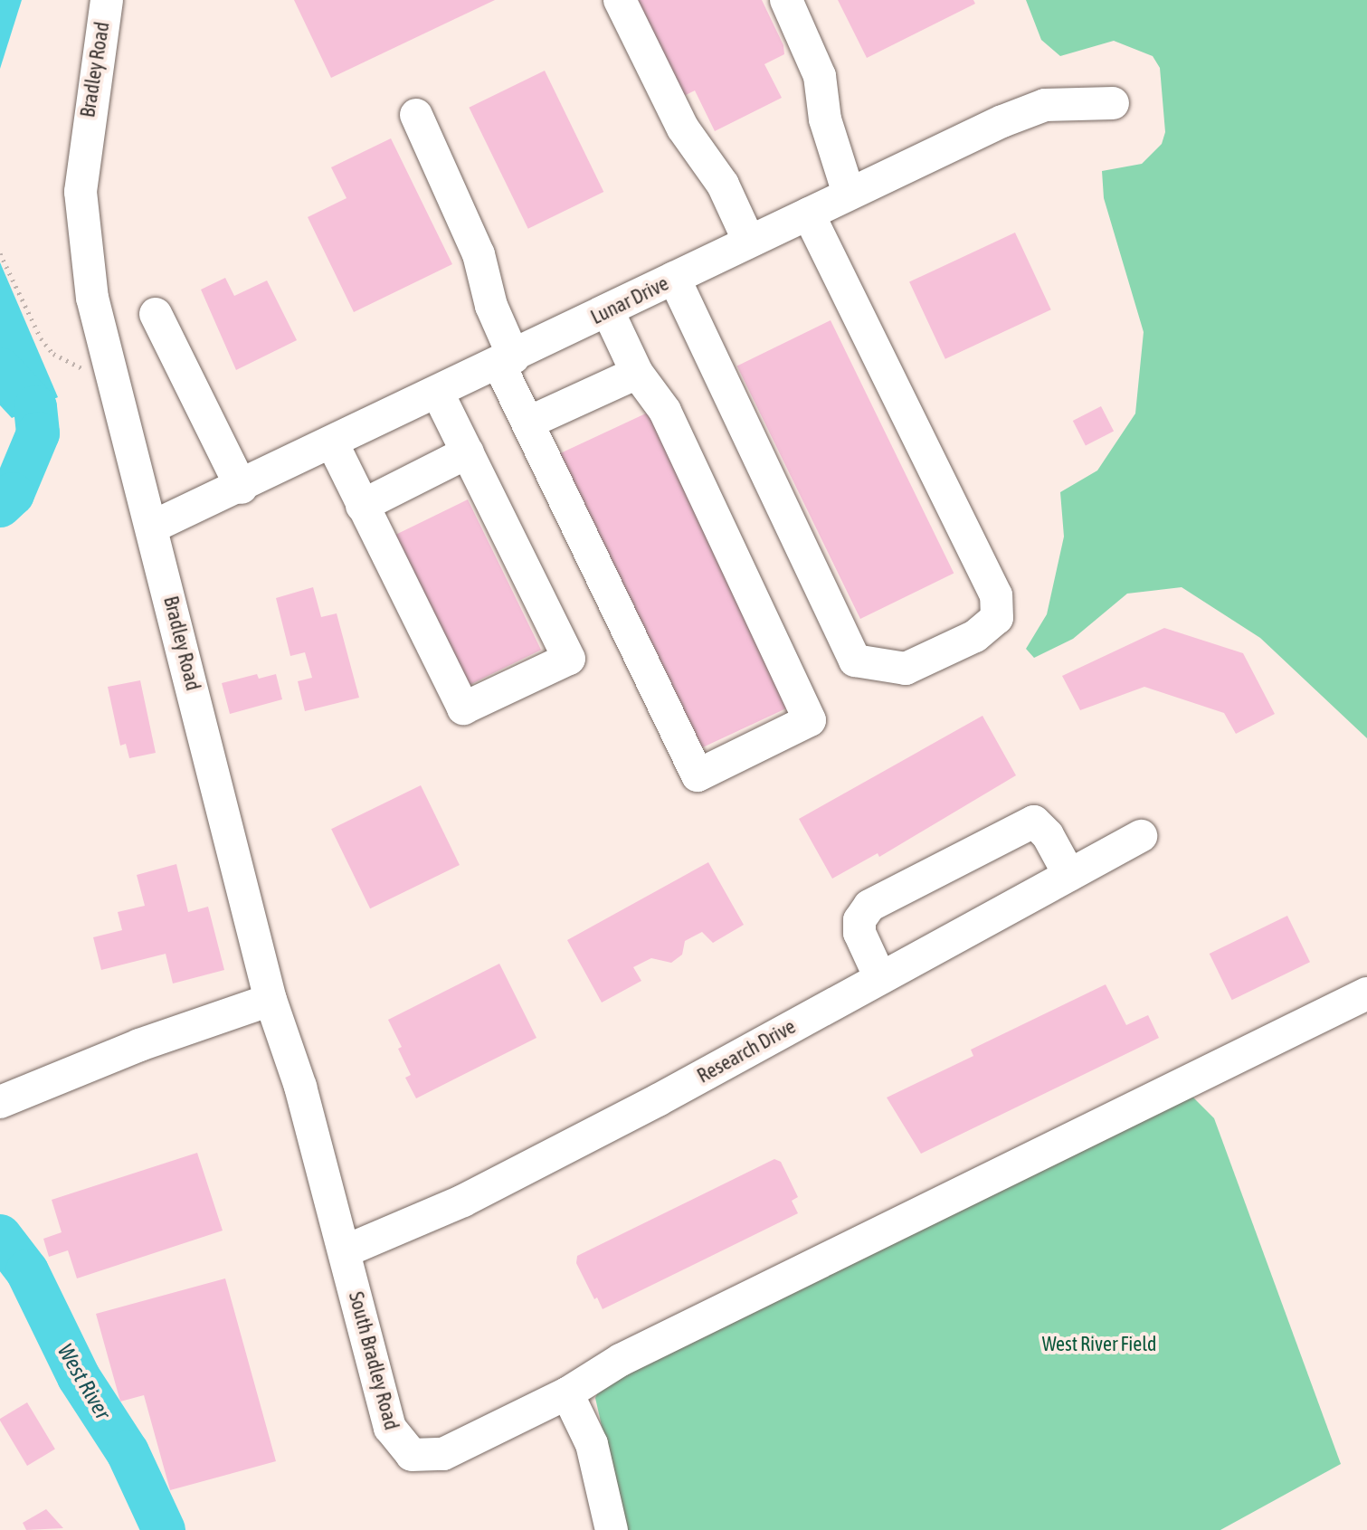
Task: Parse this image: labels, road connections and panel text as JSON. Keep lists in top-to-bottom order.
{
  "streets": {
    "street": [
      "Bradley Road",
      "Lunar Drive",
      "Research Drive",
      "South Bradley Road"
    ]
  },
  "crossings": [
    ["Bradley Road", "Lunar Drive"],
    ["Bradley Road", "South Bradley Road"],
    ["Research Drive", "South Bradley Road"]
  ],
  "water": ["West River"],
  "parks": ["West River Field"]
}
